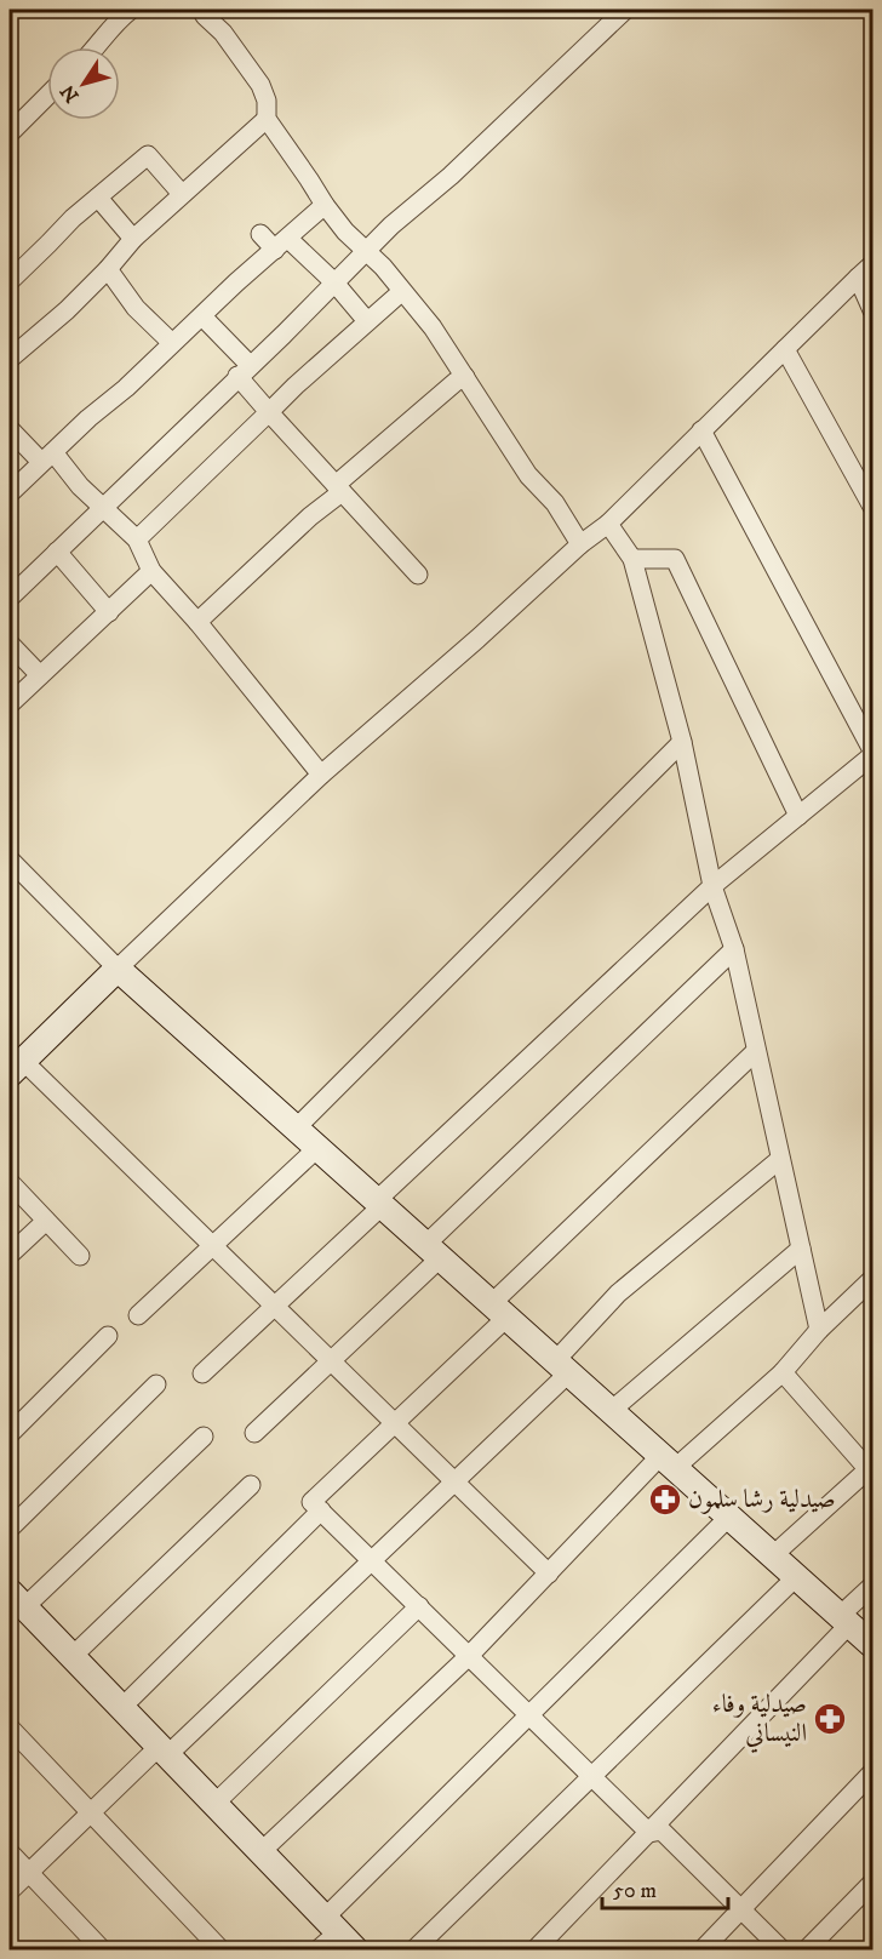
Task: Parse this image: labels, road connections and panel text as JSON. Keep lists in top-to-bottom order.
{
  "places": {
    "pharmacy": ["صيدلية رشا سلمون", "صيدلية وفاء النيساني"]
  },
  "scale_bar": "50 m",
  "north": "bottom left"
}
